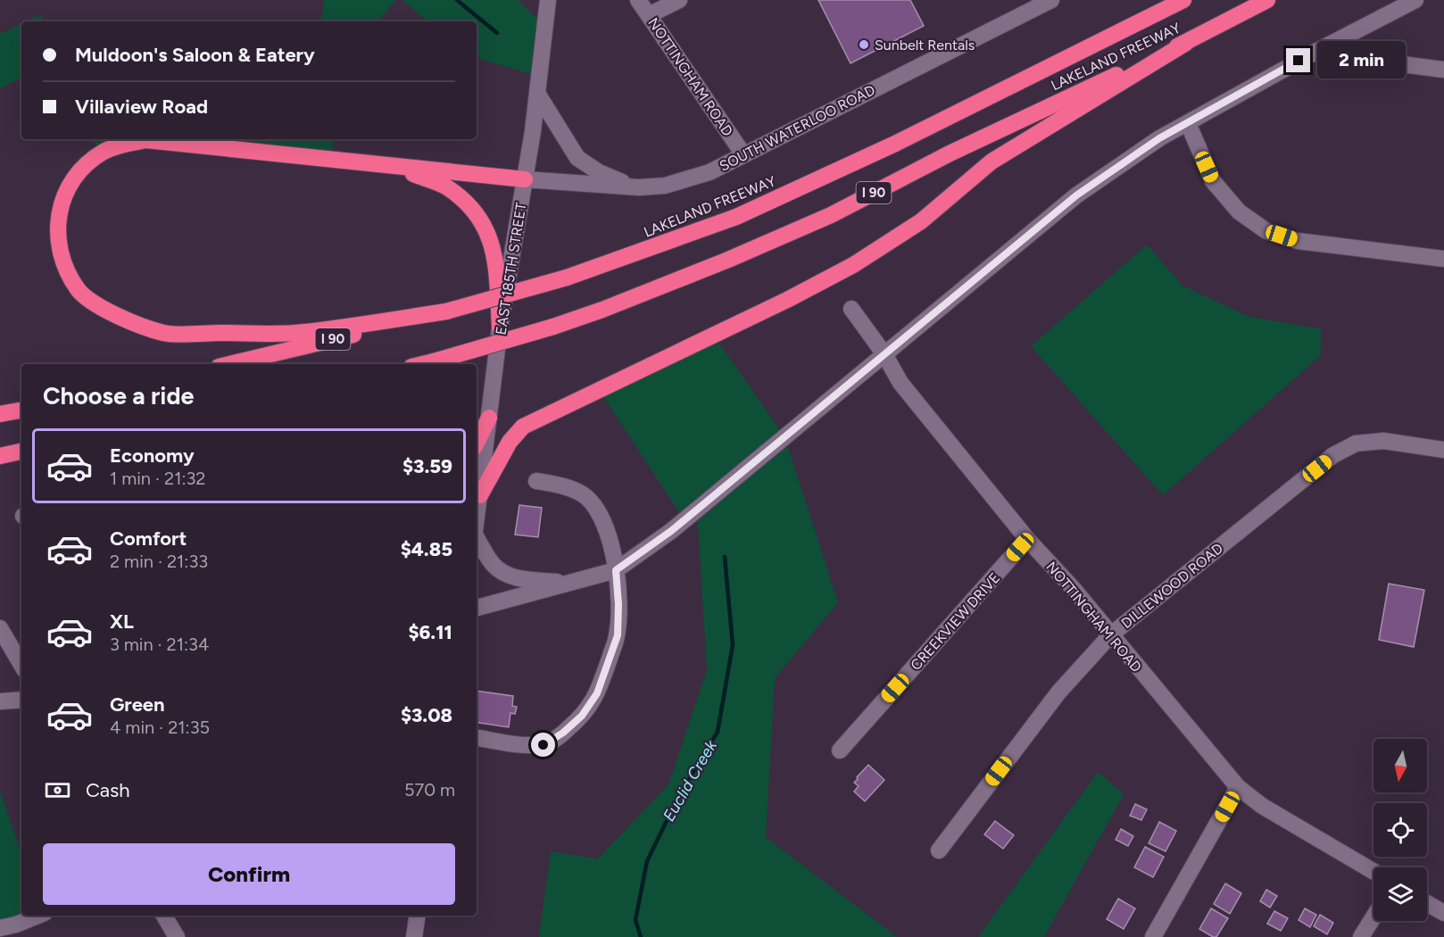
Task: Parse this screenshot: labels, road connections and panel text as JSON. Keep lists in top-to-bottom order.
{
  "streets": {
    "highway": ["LAKELAND FREEWAY", "I 90"],
    "street": [
      "NOTTINGHAM ROAD",
      "SOUTH WATERLOO ROAD",
      "EAST 185TH STREET",
      "DILLEWOOD ROAD",
      "CREEKVIEW DRIVE"
    ]
  },
  "crossings": [
    ["NOTTINGHAM ROAD", "SOUTH WATERLOO ROAD"],
    ["NOTTINGHAM ROAD", "DILLEWOOD ROAD"],
    ["NOTTINGHAM ROAD", "CREEKVIEW DRIVE"],
    ["SOUTH WATERLOO ROAD", "EAST 185TH STREET"]
  ],
  "water": ["Euclid Creek"],
  "places": ["Sunbelt Rentals"],
  "north": "bottom",
  "page": {
    "banner": ["Muldoon's Saloon & Eatery", "Villaview Road"],
    "bubble": "2 min",
    "heading": "Choose a ride",
    "list": [
      {
        "name": "Economy",
        "note": "1 min · 21:32",
        "value": "$3.59"
      },
      {
        "name": "Comfort",
        "note": "2 min · 21:33",
        "value": "$4.85"
      },
      {
        "name": "XL",
        "note": "3 min · 21:34",
        "value": "$6.11"
      },
      {
        "name": "Green",
        "note": "4 min · 21:35",
        "value": "$3.08"
      }
    ],
    "pay": ["Cash", "570 m"],
    "buttons": "Confirm"
  }
}
